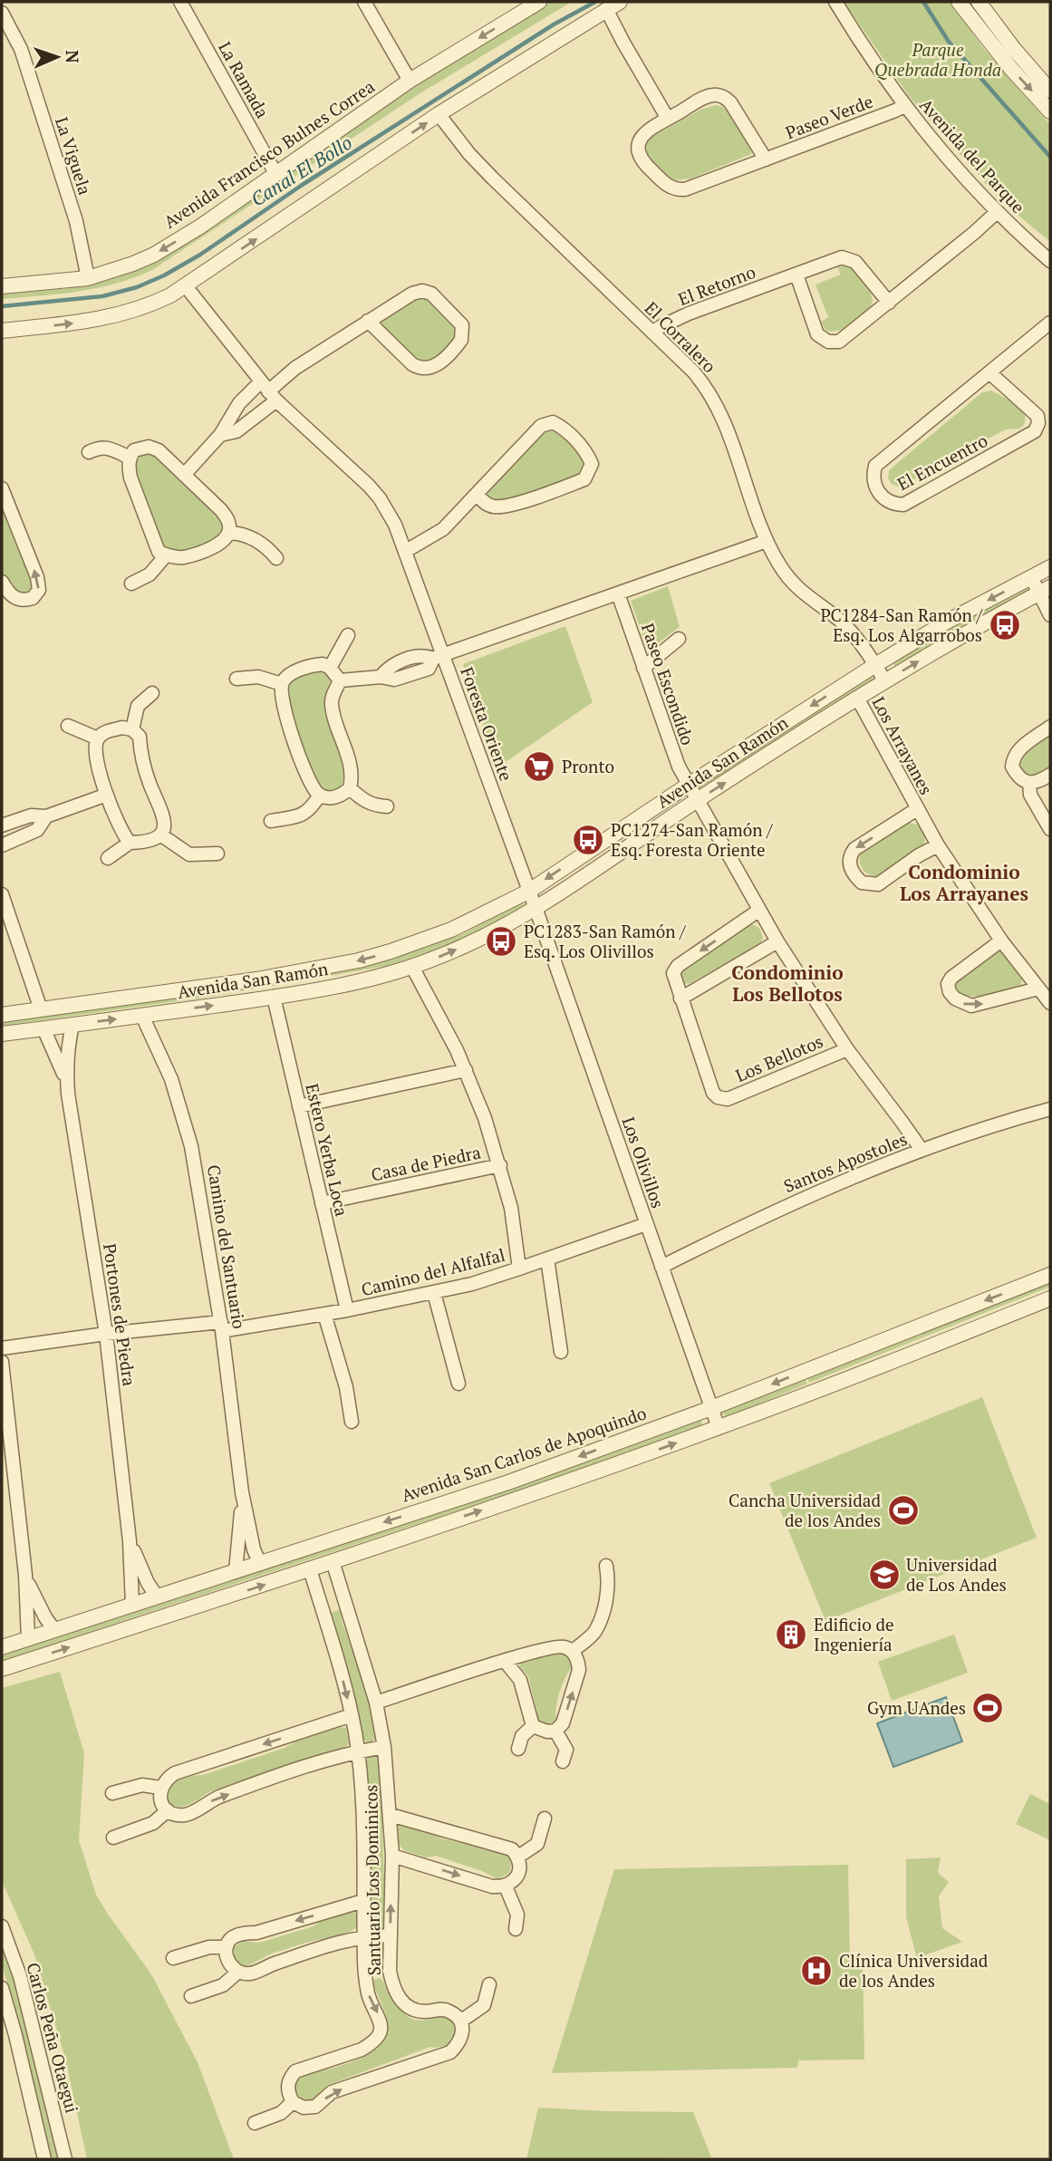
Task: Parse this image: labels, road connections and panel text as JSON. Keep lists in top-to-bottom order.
{
  "streets": {
    "street": [
      "La Ramada",
      "Paseo Verde",
      "Avenida Francisco Bulnes Correa",
      "La Viguela",
      "Avenida del Parque",
      "El Retorno",
      "El Corralero",
      "El Encuentro",
      "Paseo Escondido",
      "Foresta Oriente",
      "Los Arrayanes",
      "Avenida San Ramón",
      "Los Bellotos",
      "Estero Yerba Loca",
      "Los Olivillos",
      "Santos Apostoles",
      "Casa de Piedra",
      "Camino del Santuario",
      "Camino del Alfalfal",
      "Portones de Piedra",
      "Avenida San Carlos de Apoquindo",
      "Santuario Los Dominicos",
      "Carlos Peña Otaegui"
    ]
  },
  "crossings": [
    ["La Ramada", "Avenida Francisco Bulnes Correa"],
    ["Paseo Verde", "Avenida del Parque"],
    ["Avenida Francisco Bulnes Correa", "La Viguela"],
    ["El Retorno", "El Corralero"],
    ["El Corralero", "Avenida San Ramón"],
    ["Paseo Escondido", "Avenida San Ramón"],
    ["Paseo Escondido", "Los Bellotos"],
    ["Foresta Oriente", "Avenida San Ramón"],
    ["Foresta Oriente", "Los Olivillos"],
    ["Los Arrayanes", "Avenida San Ramón"],
    ["Avenida San Ramón", "Los Bellotos"],
    ["Avenida San Ramón", "Estero Yerba Loca"],
    ["Avenida San Ramón", "Los Olivillos"],
    ["Avenida San Ramón", "Camino del Santuario"],
    ["Avenida San Ramón", "Portones de Piedra"],
    ["Los Bellotos", "Santos Apostoles"],
    ["Estero Yerba Loca", "Casa de Piedra"],
    ["Estero Yerba Loca", "Camino del Alfalfal"],
    ["Los Olivillos", "Santos Apostoles"],
    ["Los Olivillos", "Camino del Alfalfal"],
    ["Los Olivillos", "Avenida San Carlos de Apoquindo"],
    ["Camino del Santuario", "Camino del Alfalfal"],
    ["Camino del Santuario", "Avenida San Carlos de Apoquindo"],
    ["Camino del Alfalfal", "Portones de Piedra"],
    ["Portones de Piedra", "Avenida San Carlos de Apoquindo"]
  ],
  "districts": ["Condominio Los Arrayanes", "Condominio Los Bellotos"],
  "water": ["Canal El Bollo"],
  "parks": ["Parque Quebrada Honda"],
  "places": {
    "bus stop": ["PC1284-San Ramón / Esq. Los Algarrobos", "PC1274-San Ramón / Esq. Foresta Oriente", "PC1283-San Ramón / Esq. Los Olivillos"],
    "supermarket": ["Pronto"],
    "sports": ["Cancha Universidad de los Andes", "Gym UAndes"],
    "school or university": ["Universidad de Los Andes"],
    "building": ["Edificio de Ingeniería"],
    "hospital": ["Clínica Universidad de los Andes"]
  },
  "north": "right"
}
